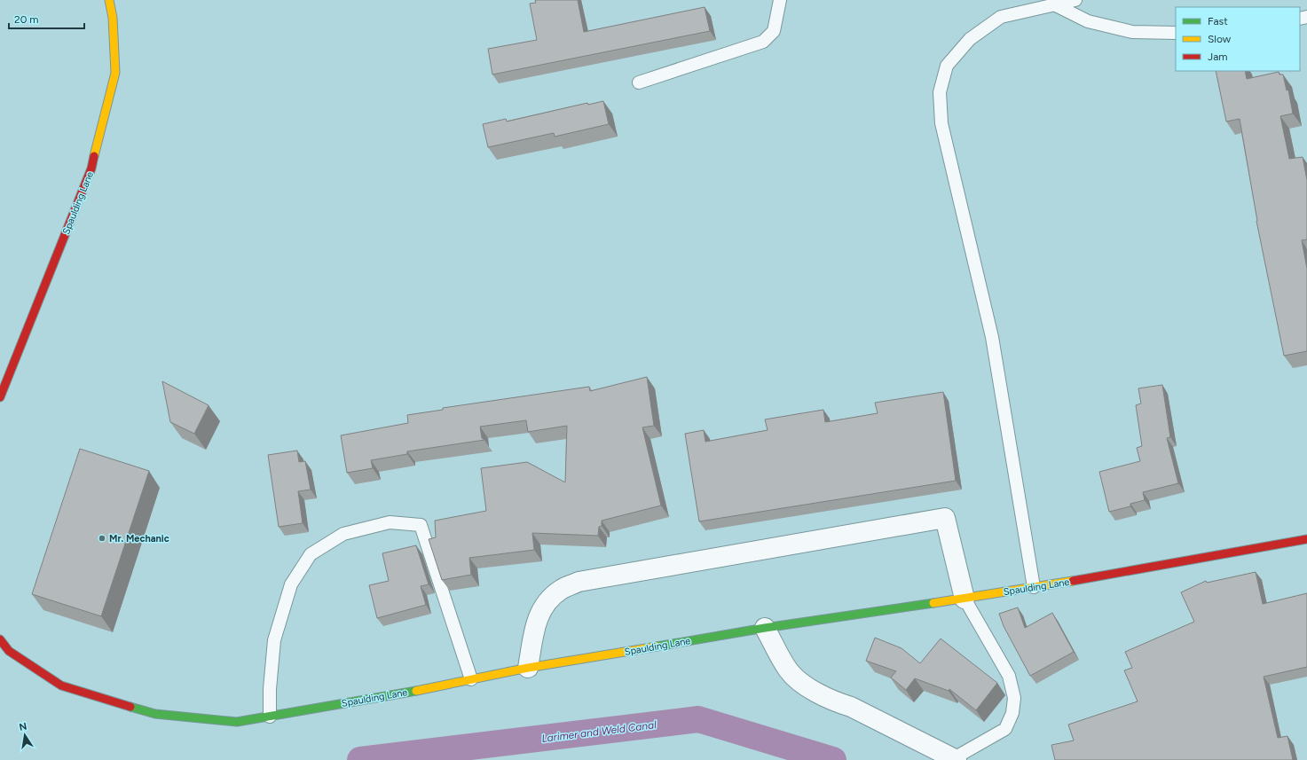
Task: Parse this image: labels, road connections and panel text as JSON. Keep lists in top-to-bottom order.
{
  "streets": {
    "street": ["Spaulding Lane"]
  },
  "water": ["Larimer and Weld Canal"],
  "places": ["Mr. Mechanic"],
  "legend": ["Fast", "Slow", "Jam"],
  "scale_bar": "20 m",
  "north": "top"
}
